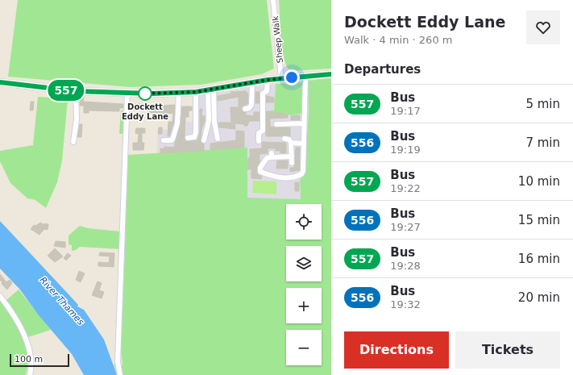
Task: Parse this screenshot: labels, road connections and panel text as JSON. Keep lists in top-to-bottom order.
{
  "streets": {
    "street": ["Sheep Walk"]
  },
  "water": ["River Thames"],
  "places": ["Dockett Eddy Lane"],
  "lines": ["bus line 557"],
  "scale_bar": "100 m",
  "page": {
    "on_map": "557",
    "heading": [
      ["Dockett Eddy Lane", "Walk · 4 min · 260 m"],
      "Departures"
    ],
    "list": [
      {
        "mark": "557",
        "name": "Bus",
        "note": "19:17",
        "value": "5 min"
      },
      {
        "mark": "556",
        "name": "Bus",
        "note": "19:19",
        "value": "7 min"
      },
      {
        "mark": "557",
        "name": "Bus",
        "note": "19:22",
        "value": "10 min"
      },
      {
        "mark": "556",
        "name": "Bus",
        "note": "19:27",
        "value": "15 min"
      },
      {
        "mark": "557",
        "name": "Bus",
        "note": "19:28",
        "value": "16 min"
      },
      {
        "mark": "556",
        "name": "Bus",
        "note": "19:32",
        "value": "20 min"
      }
    ],
    "map_buttons": ["+", "−"],
    "buttons": ["Directions", "Tickets"],
    "scale": "100 m"
  }
}
